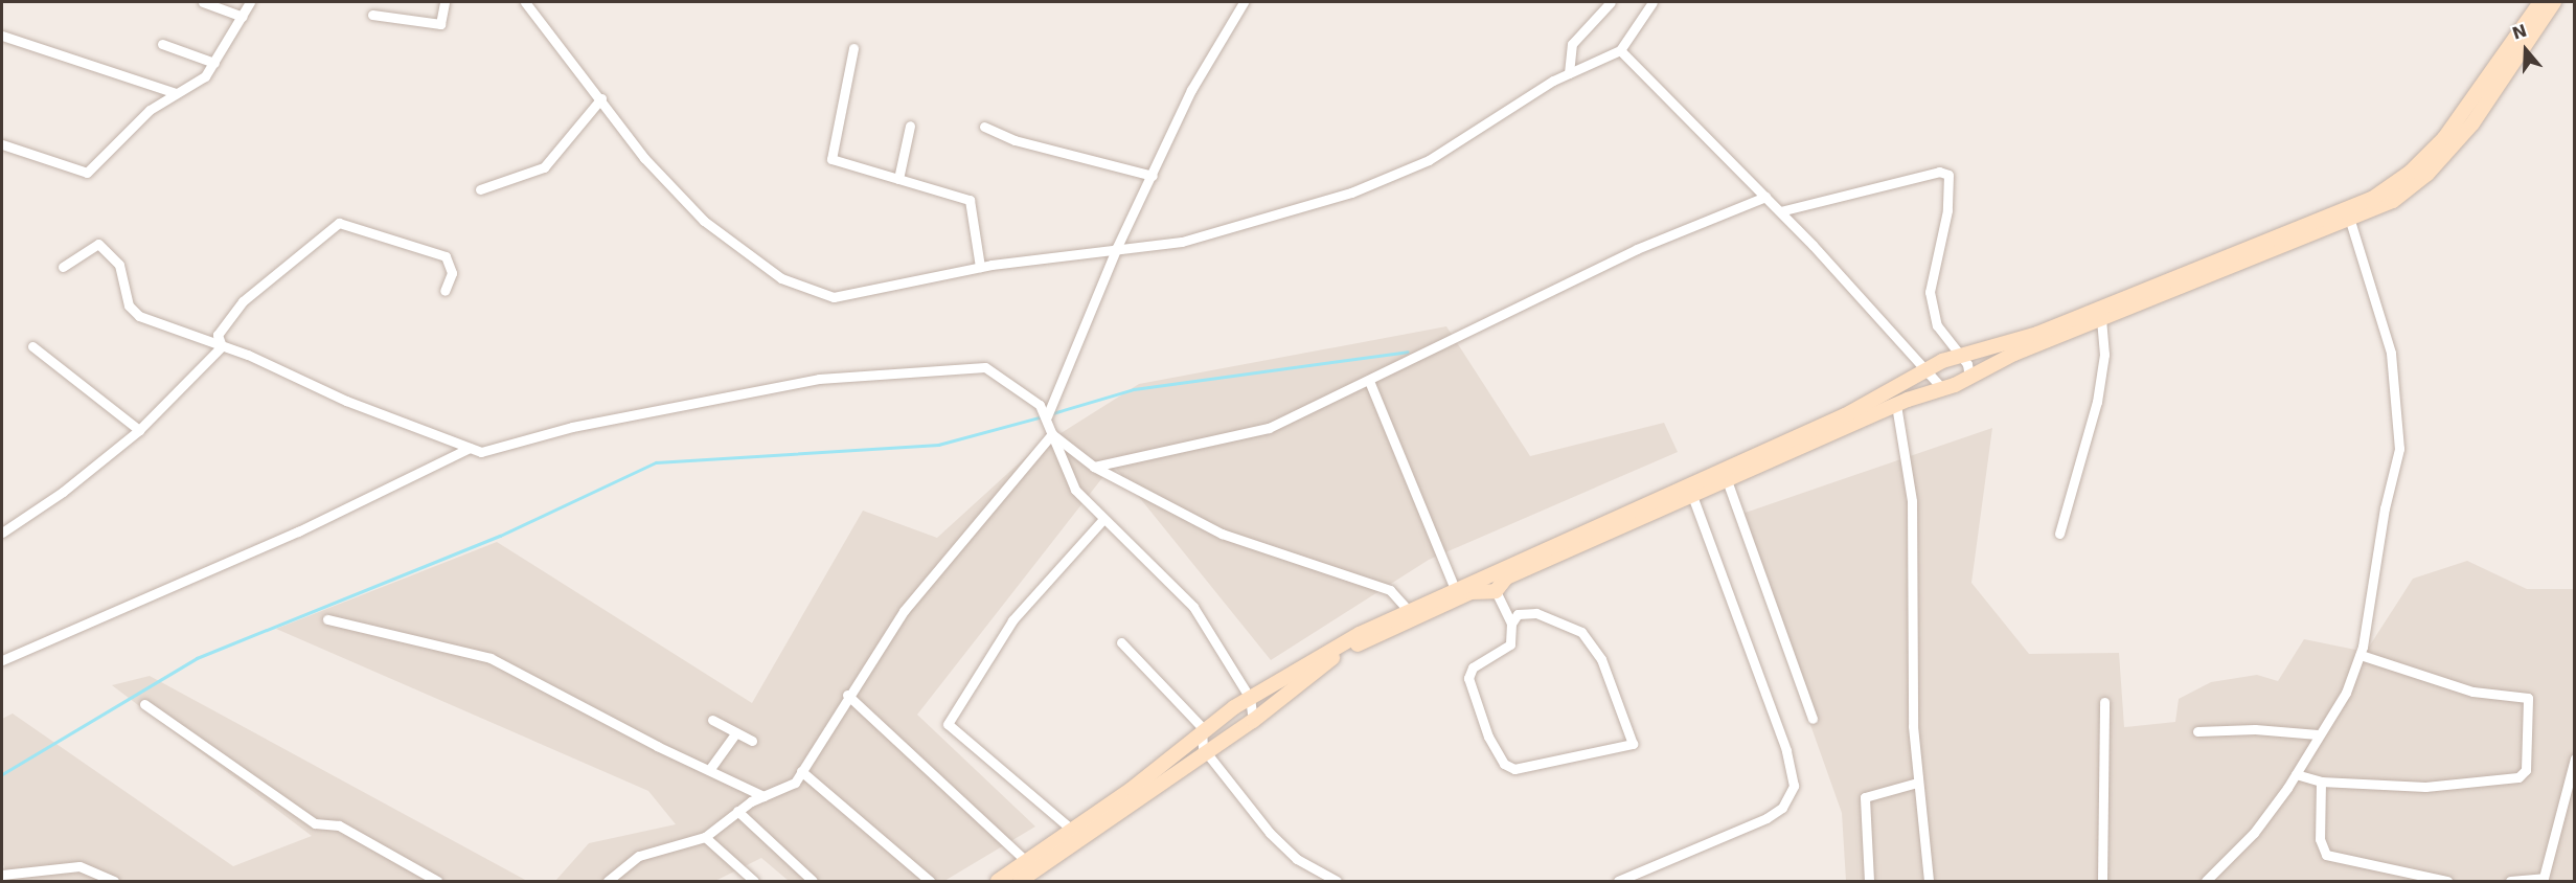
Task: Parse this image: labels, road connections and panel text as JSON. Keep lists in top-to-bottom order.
{
  "north": "top"
}
